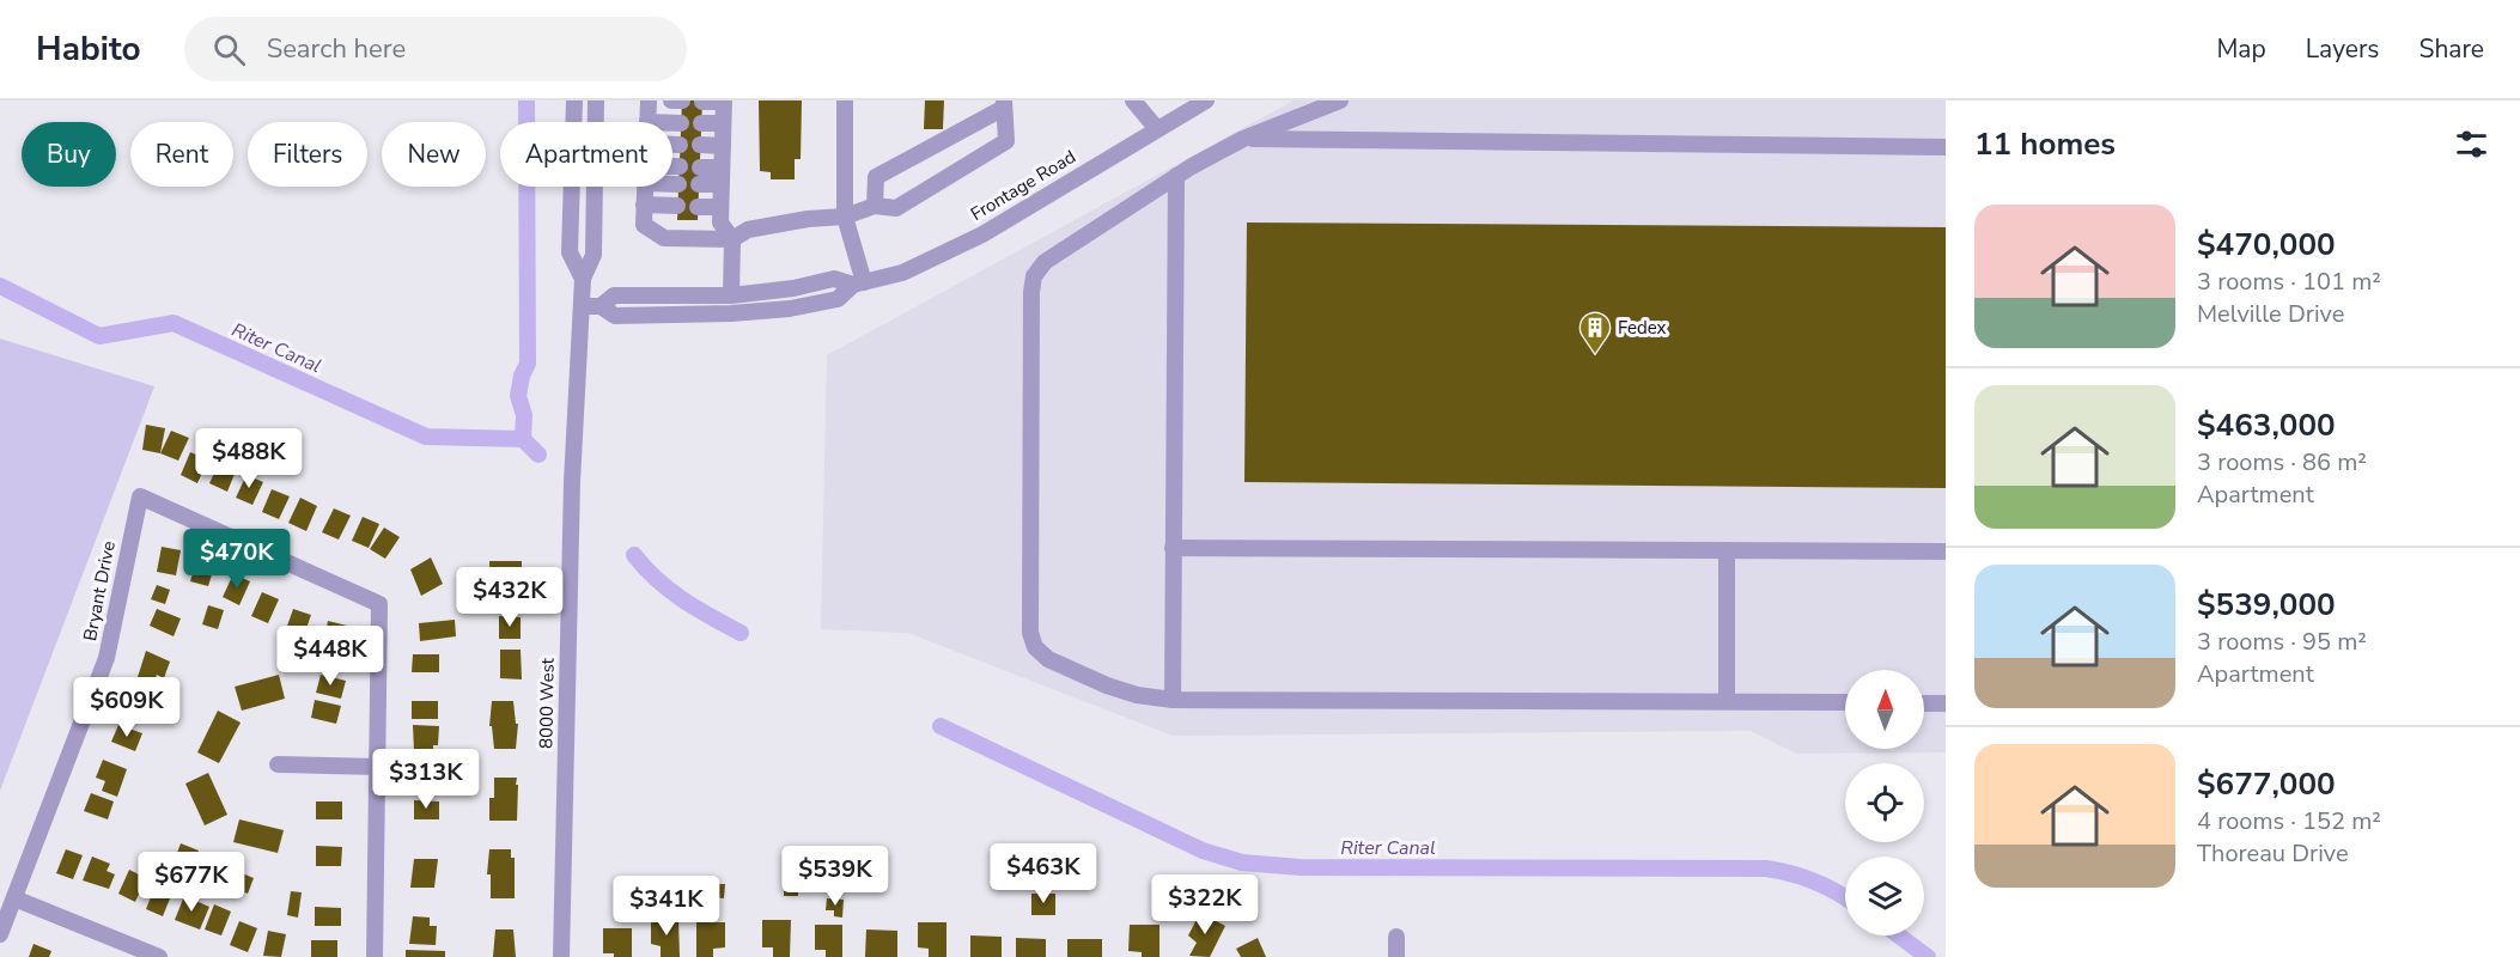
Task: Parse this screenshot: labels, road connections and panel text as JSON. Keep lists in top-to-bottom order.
{
  "streets": {
    "street": ["Frontage Road", "Bryant Drive", "8000 West"]
  },
  "crossings": [
    ["Frontage Road", "8000 West"]
  ],
  "water": ["Riter Canal"],
  "places": {
    "building": ["Fedex"]
  },
  "north": "top",
  "page": {
    "header": "Habito",
    "search": "Search here",
    "nav": ["Map", "Layers", "Share"],
    "heading": "11 homes",
    "chip": [
      "Buy",
      "Rent",
      "Filters",
      "New",
      "Apartment"
    ],
    "list": [
      {
        "name": "$470,000",
        "note": "3 rooms · 101 m² · Melville Drive"
      },
      {
        "name": "$463,000",
        "note": "3 rooms · 86 m² · Apartment"
      },
      {
        "name": "$539,000",
        "note": "3 rooms · 95 m² · Apartment"
      },
      {
        "name": "$677,000",
        "note": "4 rooms · 152 m² · Thoreau Drive"
      }
    ],
    "price": [
      "$488K",
      "$470K",
      "$432K",
      "$448K",
      "$609K",
      "$313K",
      "$463K",
      "$539K",
      "$677K",
      "$322K",
      "$341K"
    ]
  }
}
